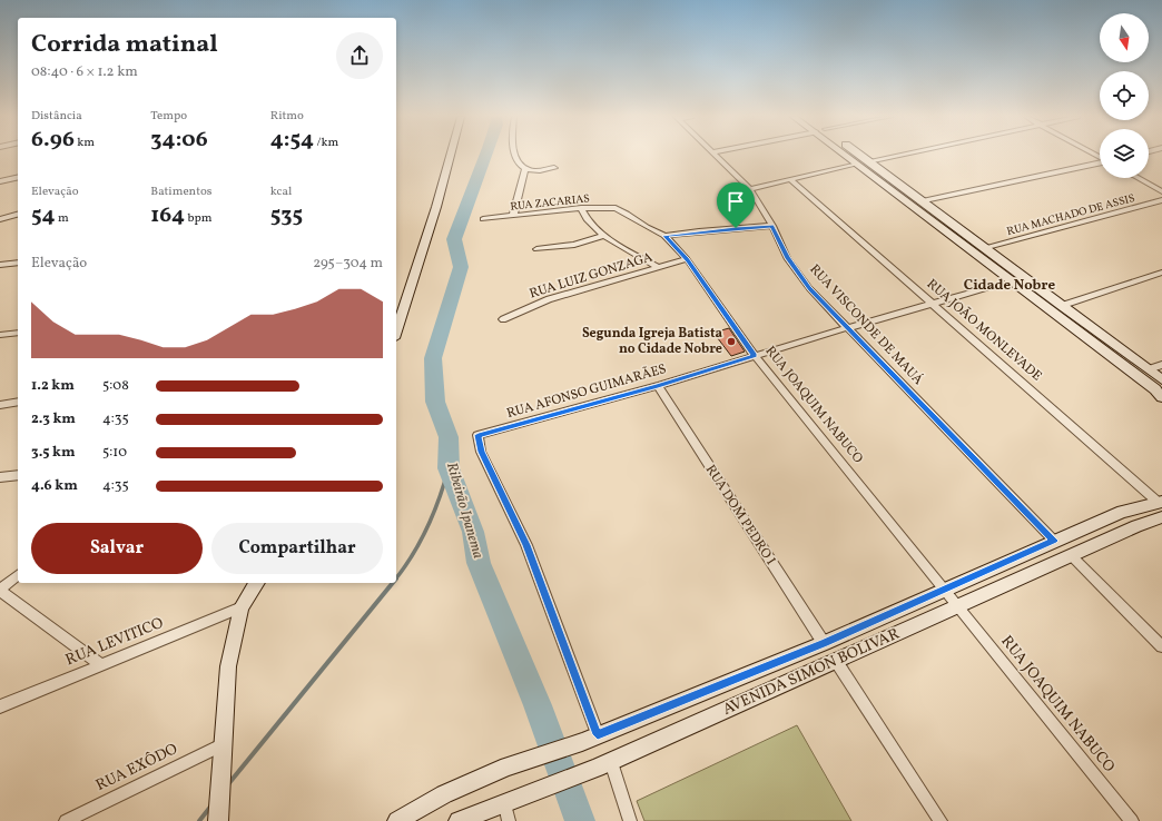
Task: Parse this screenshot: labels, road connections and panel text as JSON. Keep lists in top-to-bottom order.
{
  "streets": {
    "main road": ["AVENIDA SIMON BOLIVAR"],
    "street": [
      "RUA ZACARIAS",
      "RUA MACHADO DE ASSIS",
      "RUA LUIZ GONZAGA",
      "RUA VISCONDE DE MAUÁ",
      "RUA JOÃO MONLEVADE",
      "RUA AFONSO GUIMARÃES",
      "RUA JOAQUIM NABUCO",
      "RUA DOM PEDRO I",
      "RUA LEVITICO",
      "RUA EXÔDO"
    ]
  },
  "crossings": [
    ["RUA ZACARIAS", "RUA JOAQUIM NABUCO"],
    ["RUA LUIZ GONZAGA", "RUA JOAQUIM NABUCO"],
    ["RUA VISCONDE DE MAUÁ", "RUA AFONSO GUIMARÃES"],
    ["RUA VISCONDE DE MAUÁ", "AVENIDA SIMON BOLIVAR"],
    ["RUA JOÃO MONLEVADE", "RUA AFONSO GUIMARÃES"],
    ["RUA JOÃO MONLEVADE", "AVENIDA SIMON BOLIVAR"],
    ["RUA AFONSO GUIMARÃES", "RUA JOAQUIM NABUCO"],
    ["RUA AFONSO GUIMARÃES", "RUA DOM PEDRO I"],
    ["RUA AFONSO GUIMARÃES", "AVENIDA SIMON BOLIVAR"],
    ["RUA JOAQUIM NABUCO", "AVENIDA SIMON BOLIVAR"],
    ["RUA DOM PEDRO I", "AVENIDA SIMON BOLIVAR"]
  ],
  "districts": ["Cidade Nobre"],
  "water": ["Ribeirão Ipanema"],
  "places": ["Segunda Igreja Batista no Cidade Nobre"],
  "north": "bottom",
  "page": {
    "heading": ["Corrida matinal", "08:40 · 6 × 1.2 km"],
    "stats": [
      ["Distância", "6.96 km"],
      ["Tempo", "34:06"],
      ["Ritmo", "4:54 /km"],
      ["Elevação", "54 m"],
      ["Batimentos", "164 bpm"],
      ["kcal", "535"]
    ],
    "chart": ["Elevação", "295–304 m"],
    "list": [
      {
        "name": "1.2 km",
        "note": "5:08"
      },
      {
        "name": "2.3 km",
        "note": "4:35"
      },
      {
        "name": "3.5 km",
        "note": "5:10"
      },
      {
        "name": "4.6 km",
        "note": "4:35"
      }
    ],
    "buttons": ["Salvar", "Compartilhar"]
  }
}
